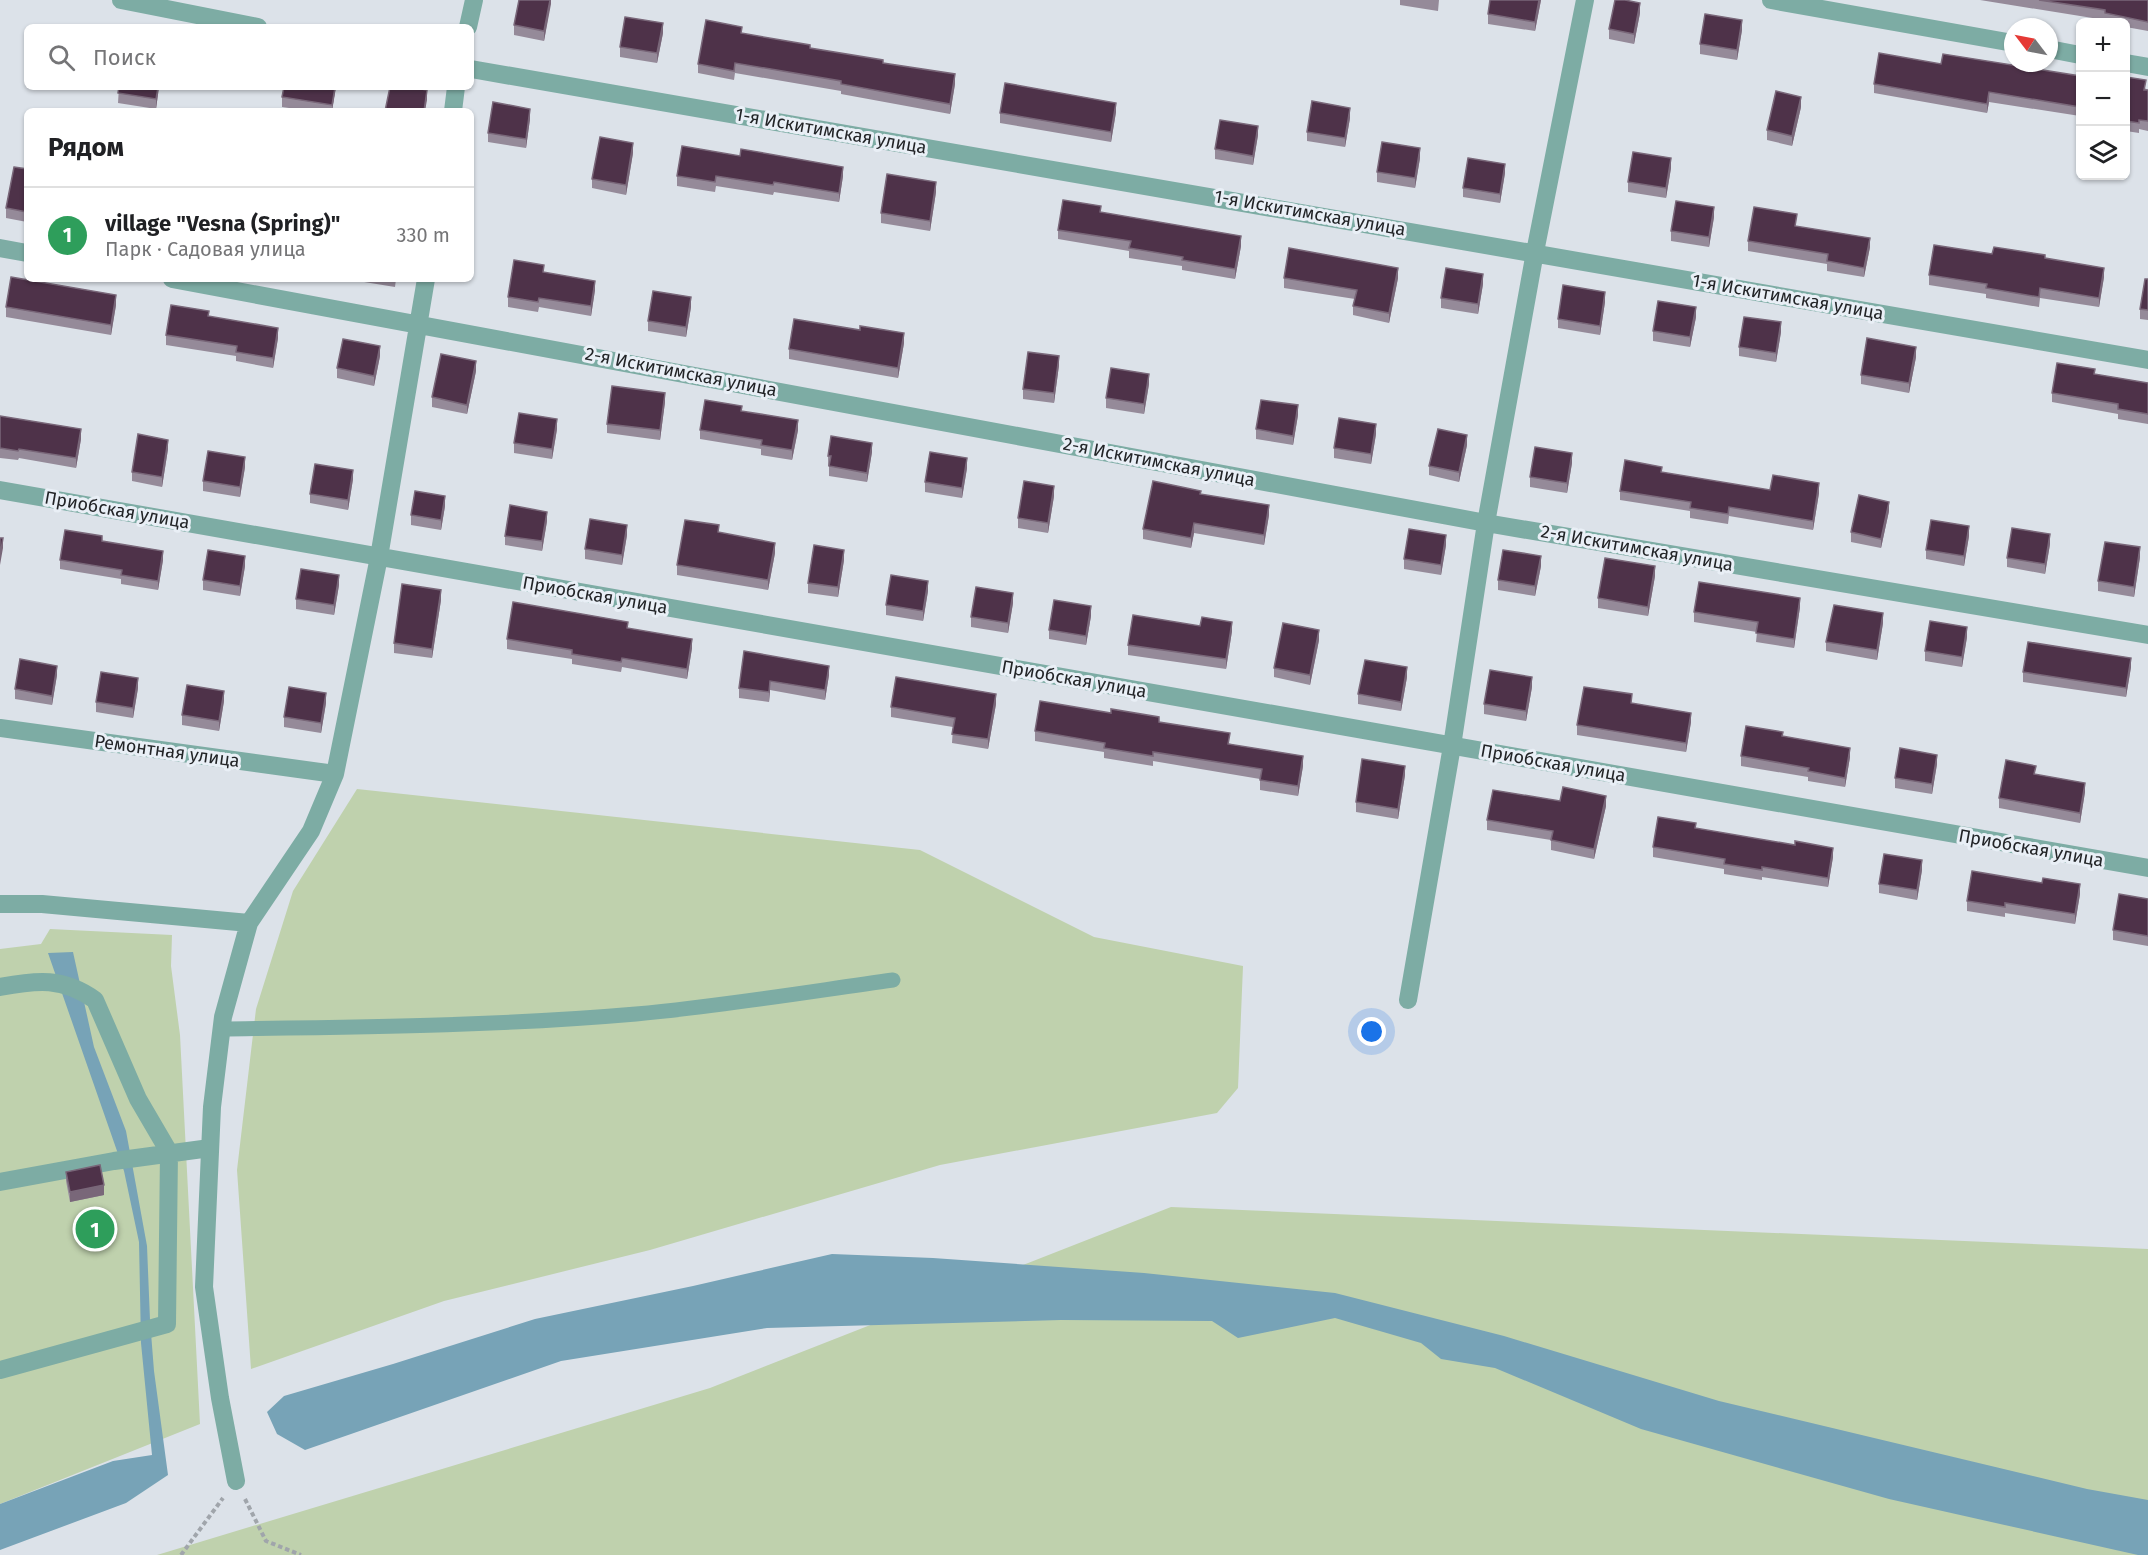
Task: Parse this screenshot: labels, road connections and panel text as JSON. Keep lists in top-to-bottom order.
{
  "streets": {
    "street": [
      "1-я Искитимская улица",
      "2-я Искитимская улица",
      "Приобская улица",
      "Ремонтная улица"
    ]
  },
  "north": "top left",
  "page": {
    "map_buttons": ["+", "−"],
    "search": "Поиск",
    "heading": "Рядом",
    "list": [
      {
        "mark": "1",
        "name": "village \"Vesna (Spring)\"",
        "note": "Парк · Садовая улица",
        "value": "330 m"
      }
    ],
    "pins": "1"
  }
}
